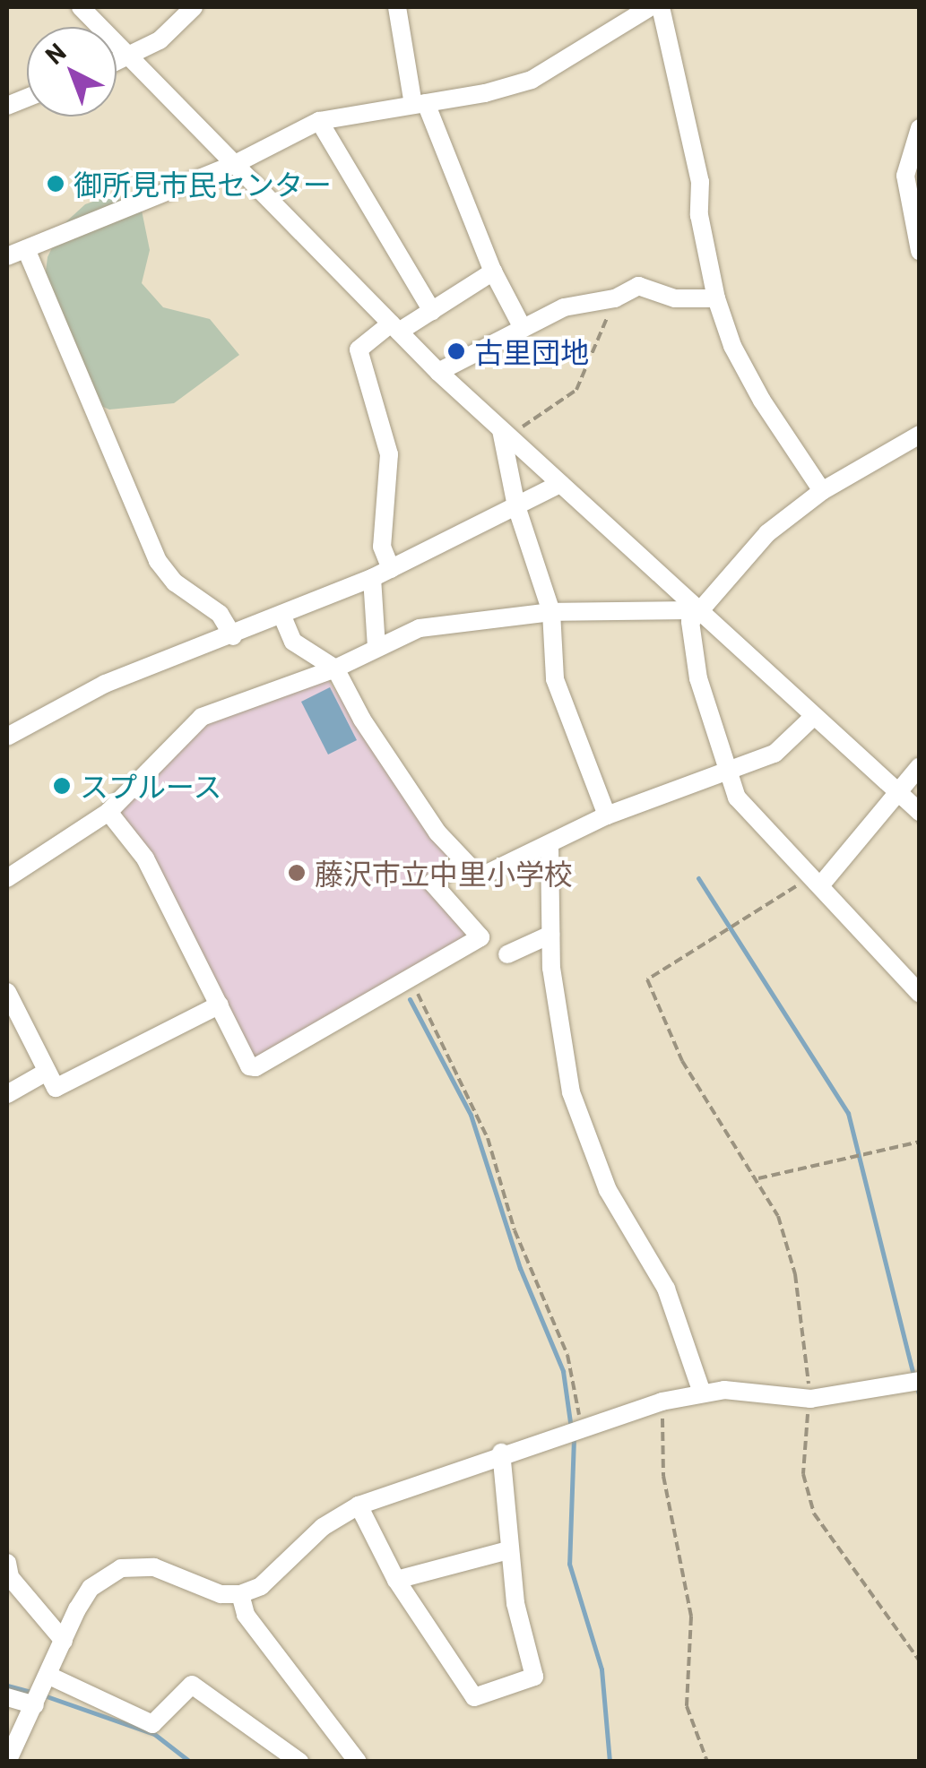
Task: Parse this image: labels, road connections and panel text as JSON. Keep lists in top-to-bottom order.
{
  "places": [
    "御所見市民センター",
    "古里団地",
    "スプルース",
    "藤沢市立中里小学校"
  ],
  "north": "top left"
}
